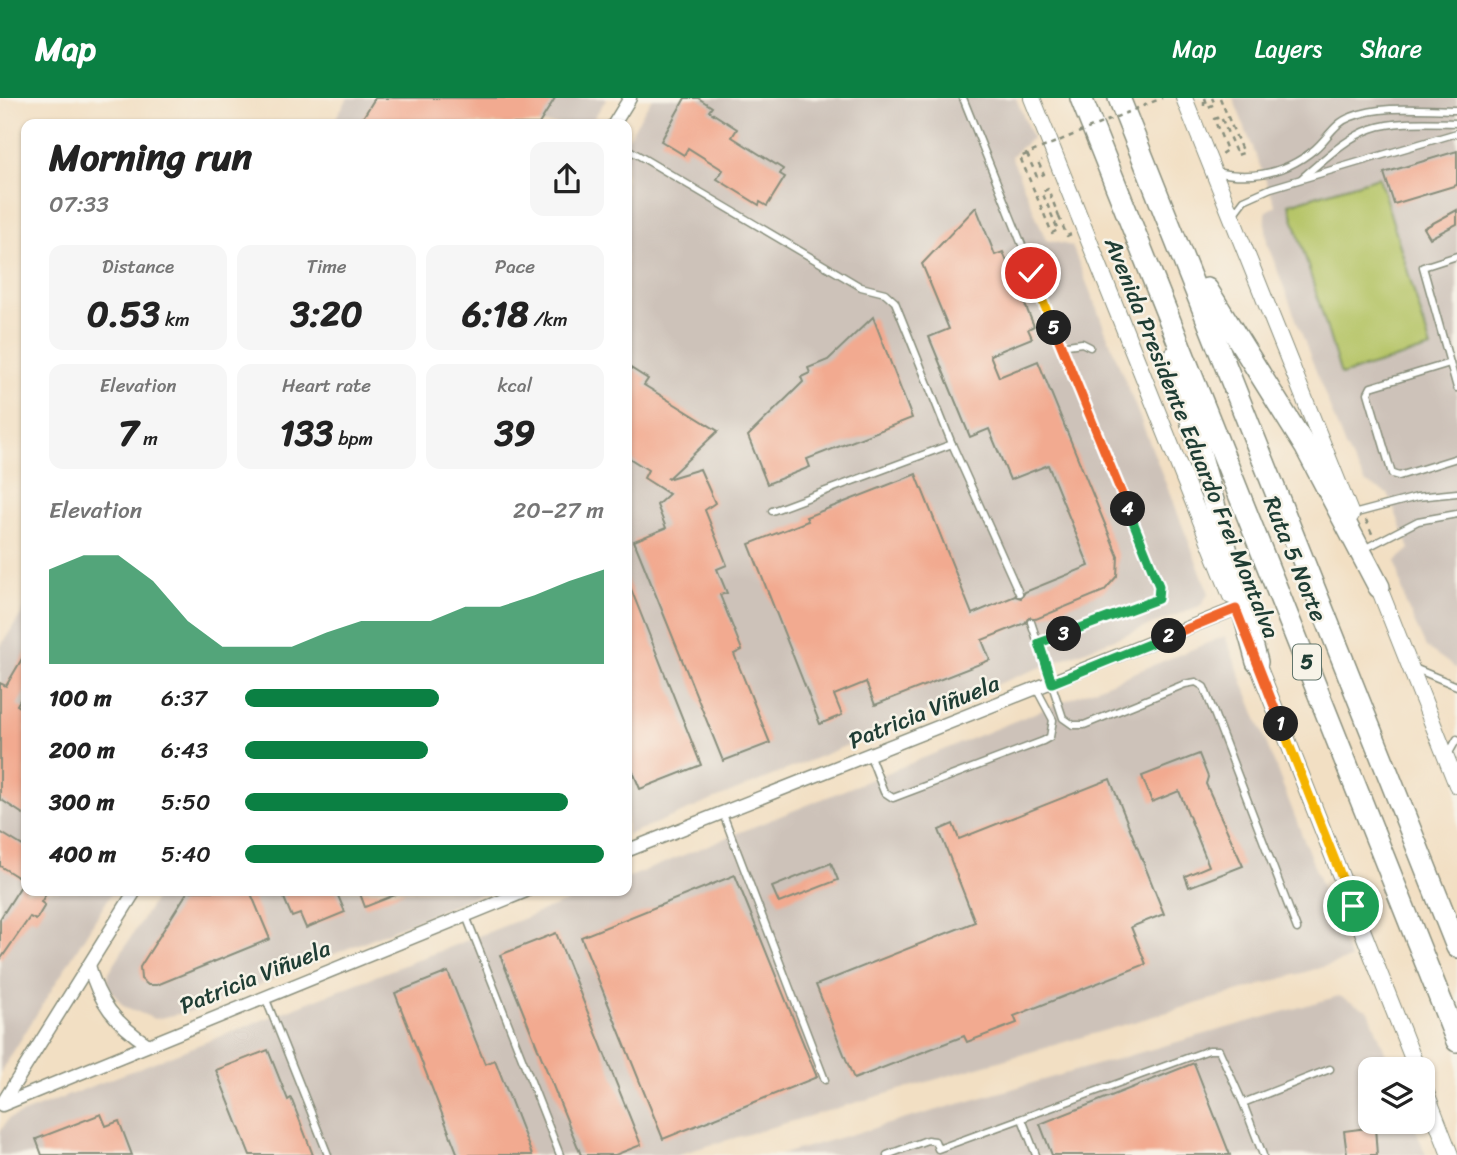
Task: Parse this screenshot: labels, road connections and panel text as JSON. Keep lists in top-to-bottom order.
{
  "streets": {
    "highway": ["Ruta 5 Norte", "5"],
    "main road": ["Avenida Presidente Eduardo Frei Montalva"],
    "street": ["Patricia Viñuela"]
  },
  "crossings": [
    ["Avenida Presidente Eduardo Frei Montalva", "Patricia Viñuela"]
  ],
  "page": {
    "header": "Map",
    "nav": ["Map", "Layers", "Share"],
    "heading": ["Morning run", "07:33"],
    "stats": [
      ["Distance", "0.53 km"],
      ["Time", "3:20"],
      ["Pace", "6:18 /km"],
      ["Elevation", "7 m"],
      ["Heart rate", "133 bpm"],
      ["kcal", "39"]
    ],
    "pins": [
      "5",
      "4",
      "3",
      "2",
      "1"
    ],
    "chart": ["Elevation", "20–27 m"],
    "list": [
      {
        "name": "100 m",
        "note": "6:37"
      },
      {
        "name": "200 m",
        "note": "6:43"
      },
      {
        "name": "300 m",
        "note": "5:50"
      },
      {
        "name": "400 m",
        "note": "5:40"
      }
    ]
  }
}
